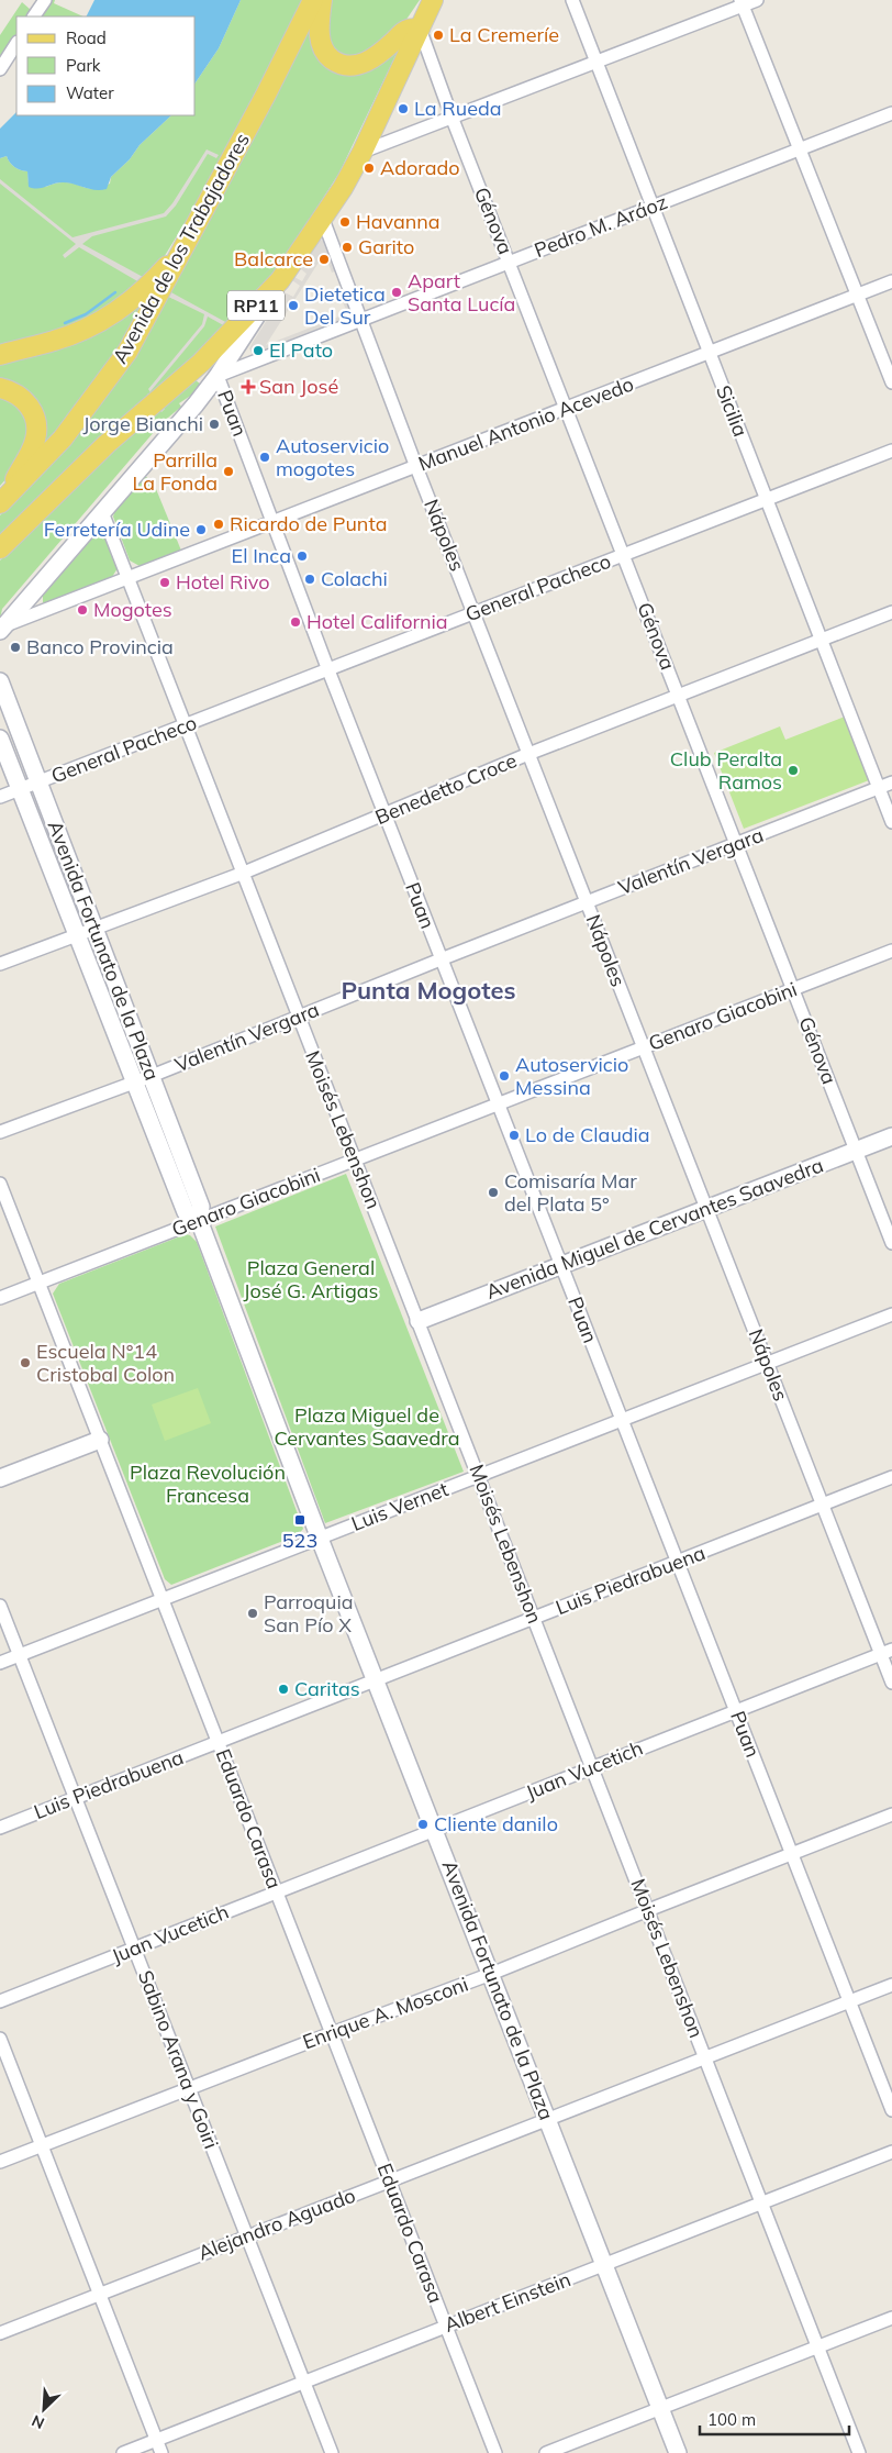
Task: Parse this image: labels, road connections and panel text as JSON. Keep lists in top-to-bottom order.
{
  "streets": {
    "main road": [
      "Avenida de los Trabajadores",
      "RP11",
      "Avenida Fortunato de la Plaza",
      "Avenida Miguel de Cervantes Saavedra"
    ],
    "street": [
      "Génova",
      "Pedro M. Aráoz",
      "Sicilia",
      "Puan",
      "Manuel Antonio Acevedo",
      "Nápoles",
      "General Pacheco",
      "Benedetto Croce",
      "Valentín Vergara",
      "Genaro Giacobini",
      "Moisés Lebenshon",
      "Luis Vernet",
      "Luis Piedrabuena",
      "Juan Vucetich",
      "Eduardo Carasa",
      "Enrique A. Mosconi",
      "Sabino Arana y Goiri",
      "Alejandro Aguado",
      "Albert Einstein"
    ]
  },
  "crossings": [
    ["Génova", "Pedro M. Aráoz"],
    ["Génova", "RP11"],
    ["Génova", "Manuel Antonio Acevedo"],
    ["Génova", "General Pacheco"],
    ["Génova", "Benedetto Croce"],
    ["Génova", "Valentín Vergara"],
    ["Génova", "Genaro Giacobini"],
    ["Génova", "Avenida Miguel de Cervantes Saavedra"],
    ["Pedro M. Aráoz", "Sicilia"],
    ["Pedro M. Aráoz", "Puan"],
    ["Pedro M. Aráoz", "Nápoles"],
    ["RP11", "Nápoles"],
    ["Sicilia", "Manuel Antonio Acevedo"],
    ["Sicilia", "General Pacheco"],
    ["Sicilia", "Benedetto Croce"],
    ["Sicilia", "Valentín Vergara"],
    ["Puan", "Manuel Antonio Acevedo"],
    ["Puan", "General Pacheco"],
    ["Puan", "Benedetto Croce"],
    ["Puan", "Valentín Vergara"],
    ["Puan", "Genaro Giacobini"],
    ["Puan", "Avenida Miguel de Cervantes Saavedra"],
    ["Puan", "Luis Vernet"],
    ["Puan", "Luis Piedrabuena"],
    ["Puan", "Juan Vucetich"],
    ["Puan", "Enrique A. Mosconi"],
    ["Puan", "Alejandro Aguado"],
    ["Manuel Antonio Acevedo", "Nápoles"],
    ["Manuel Antonio Acevedo", "Moisés Lebenshon"],
    ["Nápoles", "General Pacheco"],
    ["Nápoles", "Benedetto Croce"],
    ["Nápoles", "Valentín Vergara"],
    ["Nápoles", "Genaro Giacobini"],
    ["Nápoles", "Avenida Miguel de Cervantes Saavedra"],
    ["Nápoles", "Luis Vernet"],
    ["Nápoles", "Luis Piedrabuena"],
    ["Nápoles", "Juan Vucetich"],
    ["General Pacheco", "Avenida Fortunato de la Plaza"],
    ["General Pacheco", "Moisés Lebenshon"],
    ["Benedetto Croce", "Avenida Fortunato de la Plaza"],
    ["Benedetto Croce", "Moisés Lebenshon"],
    ["Valentín Vergara", "Avenida Fortunato de la Plaza"],
    ["Valentín Vergara", "Moisés Lebenshon"],
    ["Avenida Fortunato de la Plaza", "Genaro Giacobini"],
    ["Avenida Fortunato de la Plaza", "Luis Vernet"],
    ["Avenida Fortunato de la Plaza", "Luis Piedrabuena"],
    ["Avenida Fortunato de la Plaza", "Juan Vucetich"],
    ["Avenida Fortunato de la Plaza", "Enrique A. Mosconi"],
    ["Avenida Fortunato de la Plaza", "Alejandro Aguado"],
    ["Avenida Fortunato de la Plaza", "Albert Einstein"],
    ["Genaro Giacobini", "Moisés Lebenshon"],
    ["Genaro Giacobini", "Eduardo Carasa"],
    ["Moisés Lebenshon", "Avenida Miguel de Cervantes Saavedra"],
    ["Moisés Lebenshon", "Luis Vernet"],
    ["Moisés Lebenshon", "Luis Piedrabuena"],
    ["Moisés Lebenshon", "Juan Vucetich"],
    ["Moisés Lebenshon", "Enrique A. Mosconi"],
    ["Moisés Lebenshon", "Alejandro Aguado"],
    ["Moisés Lebenshon", "Albert Einstein"],
    ["Luis Vernet", "Eduardo Carasa"],
    ["Luis Vernet", "Sabino Arana y Goiri"],
    ["Luis Piedrabuena", "Eduardo Carasa"],
    ["Luis Piedrabuena", "Sabino Arana y Goiri"],
    ["Juan Vucetich", "Eduardo Carasa"],
    ["Juan Vucetich", "Sabino Arana y Goiri"],
    ["Eduardo Carasa", "Enrique A. Mosconi"],
    ["Eduardo Carasa", "Alejandro Aguado"],
    ["Eduardo Carasa", "Albert Einstein"],
    ["Enrique A. Mosconi", "Sabino Arana y Goiri"],
    ["Sabino Arana y Goiri", "Alejandro Aguado"],
    ["Sabino Arana y Goiri", "Albert Einstein"]
  ],
  "districts": ["Punta Mogotes"],
  "parks": ["Plaza General José G. Artigas", "Plaza Miguel de Cervantes Saavedra", "Plaza Revolución Francesa"],
  "places": {
    "other": [
      "La Cremeríe",
      "La Rueda",
      "Adorado",
      "Havanna",
      "Garito",
      "Balcarce",
      "Apart Santa Lucía",
      "Dietetica Del Sur",
      "El Pato",
      "Jorge Bianchi",
      "Autoservicio mogotes",
      "Parrilla La Fonda",
      "Ricardo de Punta",
      "Ferretería Udine",
      "El Inca",
      "Colachi",
      "Hotel Rivo",
      "Mogotes",
      "Hotel California",
      "Banco Provincia",
      "Club Peralta Ramos",
      "Autoservicio Messina",
      "Lo de Claudia",
      "Comisaría Mar del Plata 5°",
      "Escuela N°14 Cristobal Colon",
      "Parroquia San Pío X",
      "Caritas",
      "Cliente danilo"
    ],
    "health": ["San José"],
    "transit": ["523"]
  },
  "legend": ["Road", "Park", "Water"],
  "scale_bar": "100 m",
  "north": "bottom left"
}
